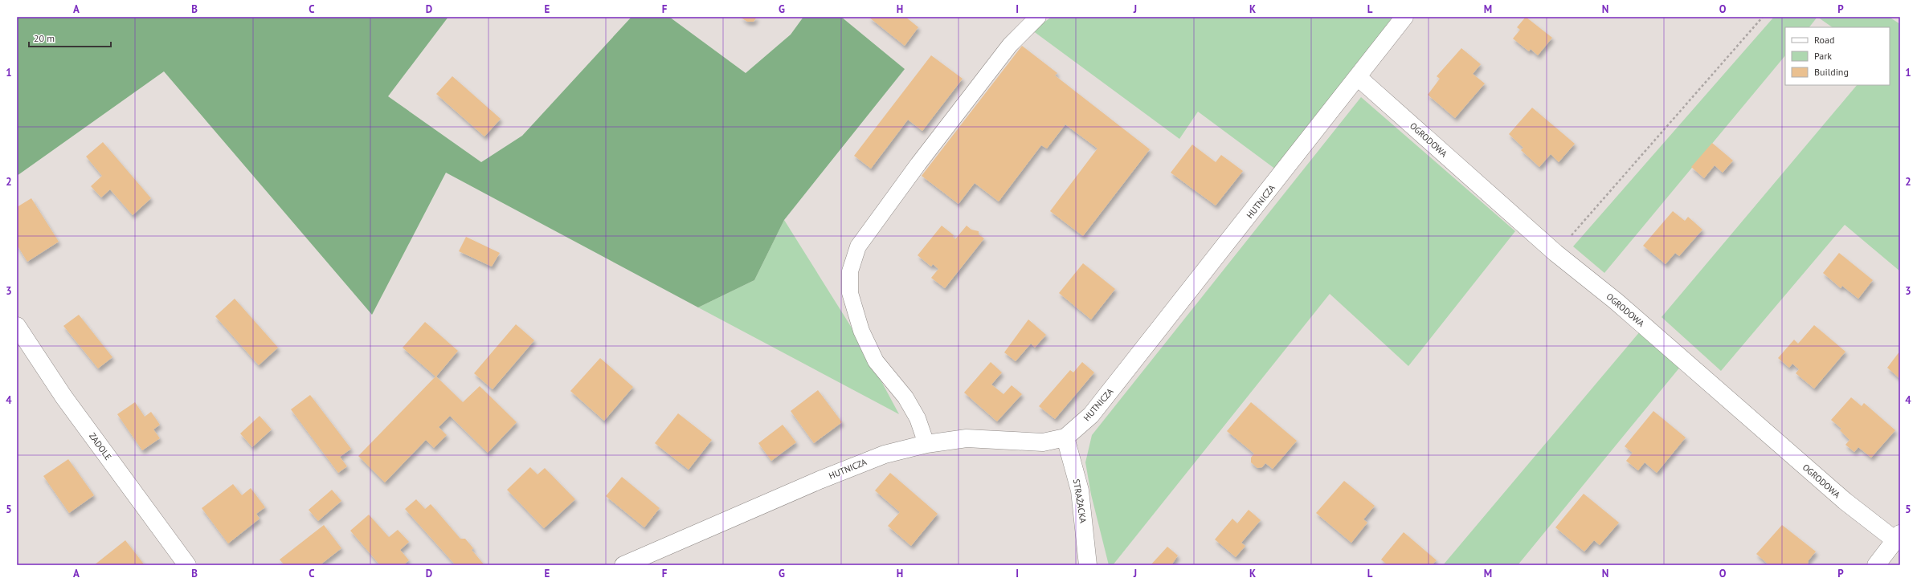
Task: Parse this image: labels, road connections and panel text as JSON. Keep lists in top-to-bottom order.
{
  "streets": {
    "street": [
      "OGRODOWA",
      "HUTNICZA",
      "ZADOLE",
      "STRAŻACKA"
    ]
  },
  "crossings": [
    ["OGRODOWA", "HUTNICZA"],
    ["HUTNICZA", "STRAŻACKA"]
  ],
  "legend": ["Road", "Park", "Building"],
  "scale_bar": "20 m",
  "grid": {
    "columns": [
      "A",
      "B",
      "C",
      "D",
      "E",
      "F",
      "G",
      "H",
      "I",
      "J",
      "K",
      "L",
      "M",
      "N",
      "O",
      "P"
    ],
    "rows": [
      "1",
      "2",
      "3",
      "4",
      "5"
    ]
  }
}
